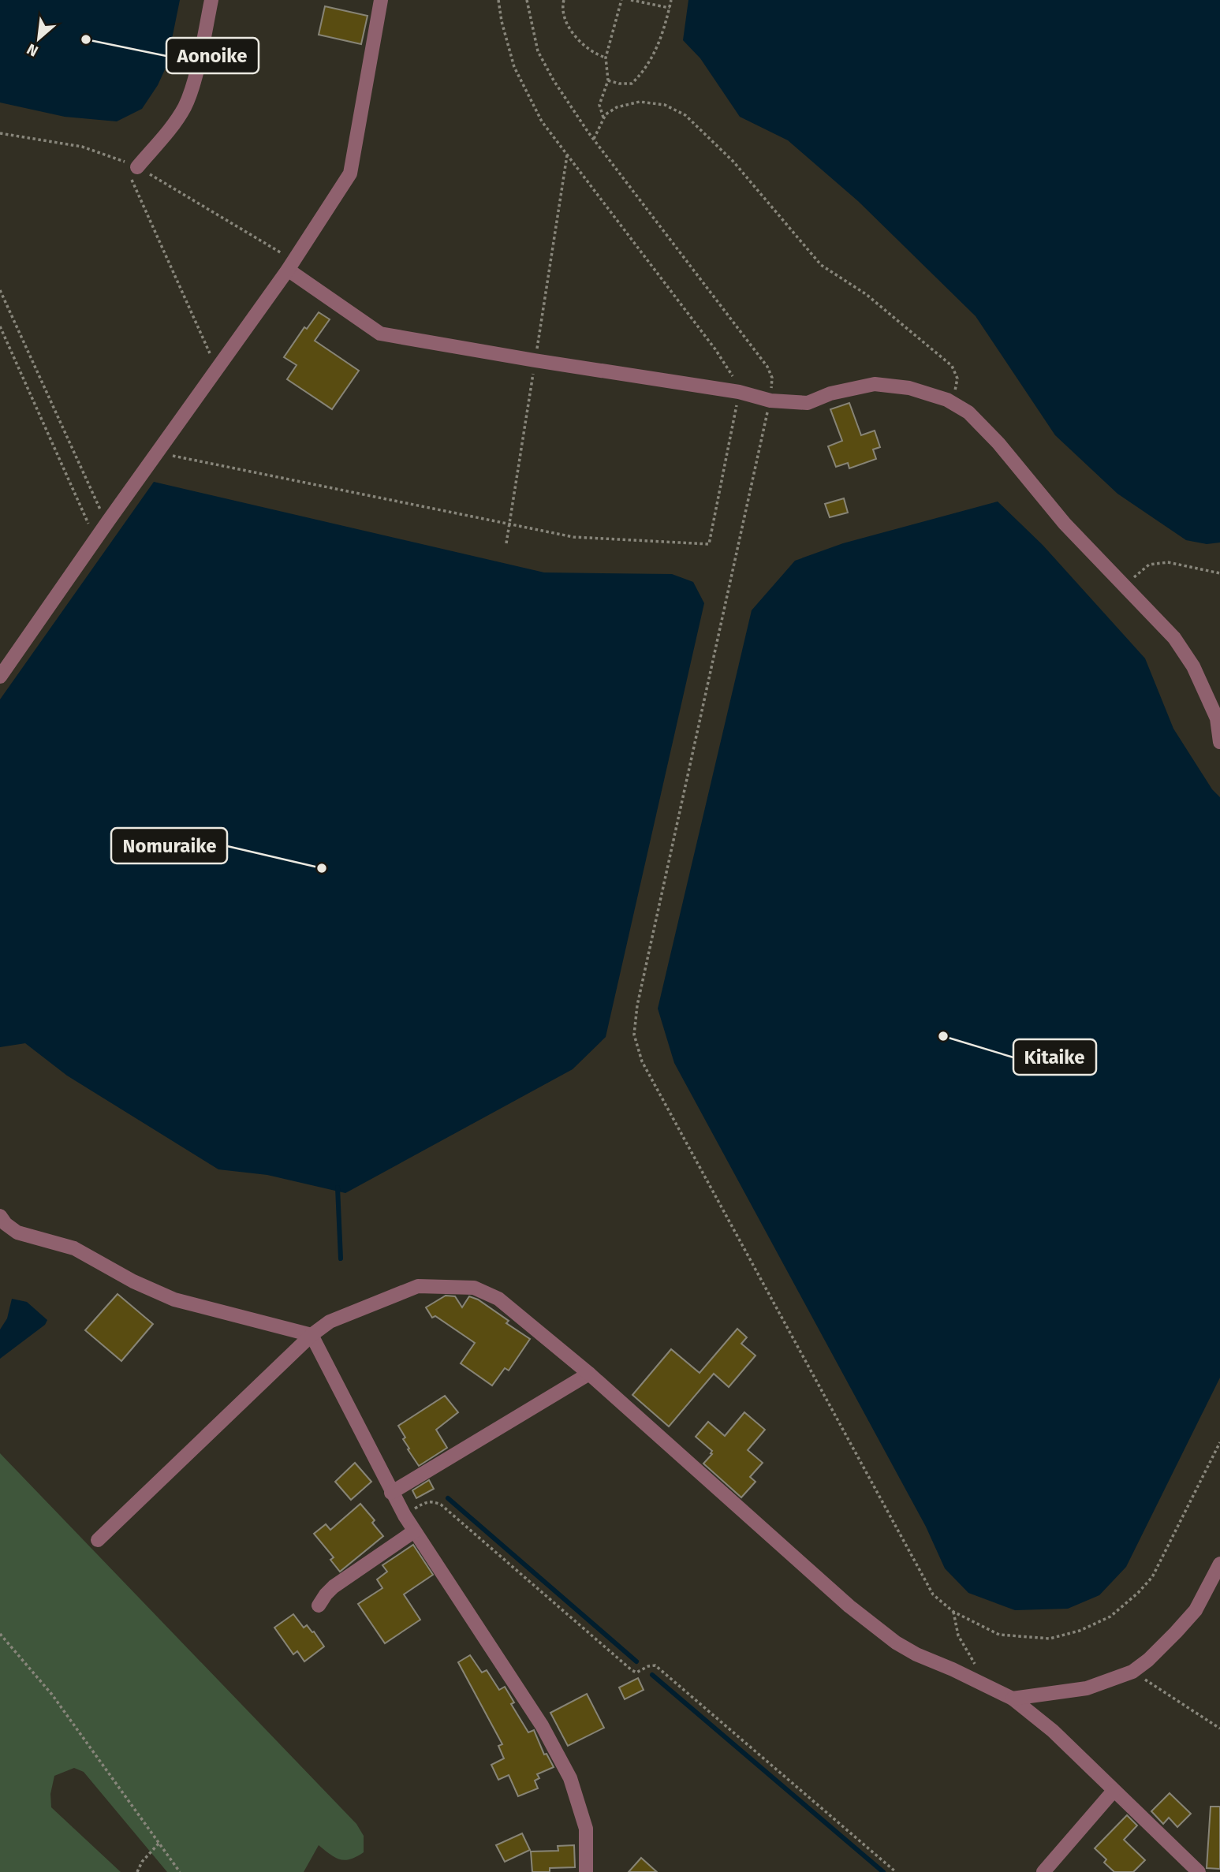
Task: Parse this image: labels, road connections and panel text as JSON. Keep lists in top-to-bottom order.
{
  "places": ["Aonoike", "Nomuraike", "Kitaike"],
  "north": "bottom left"
}
